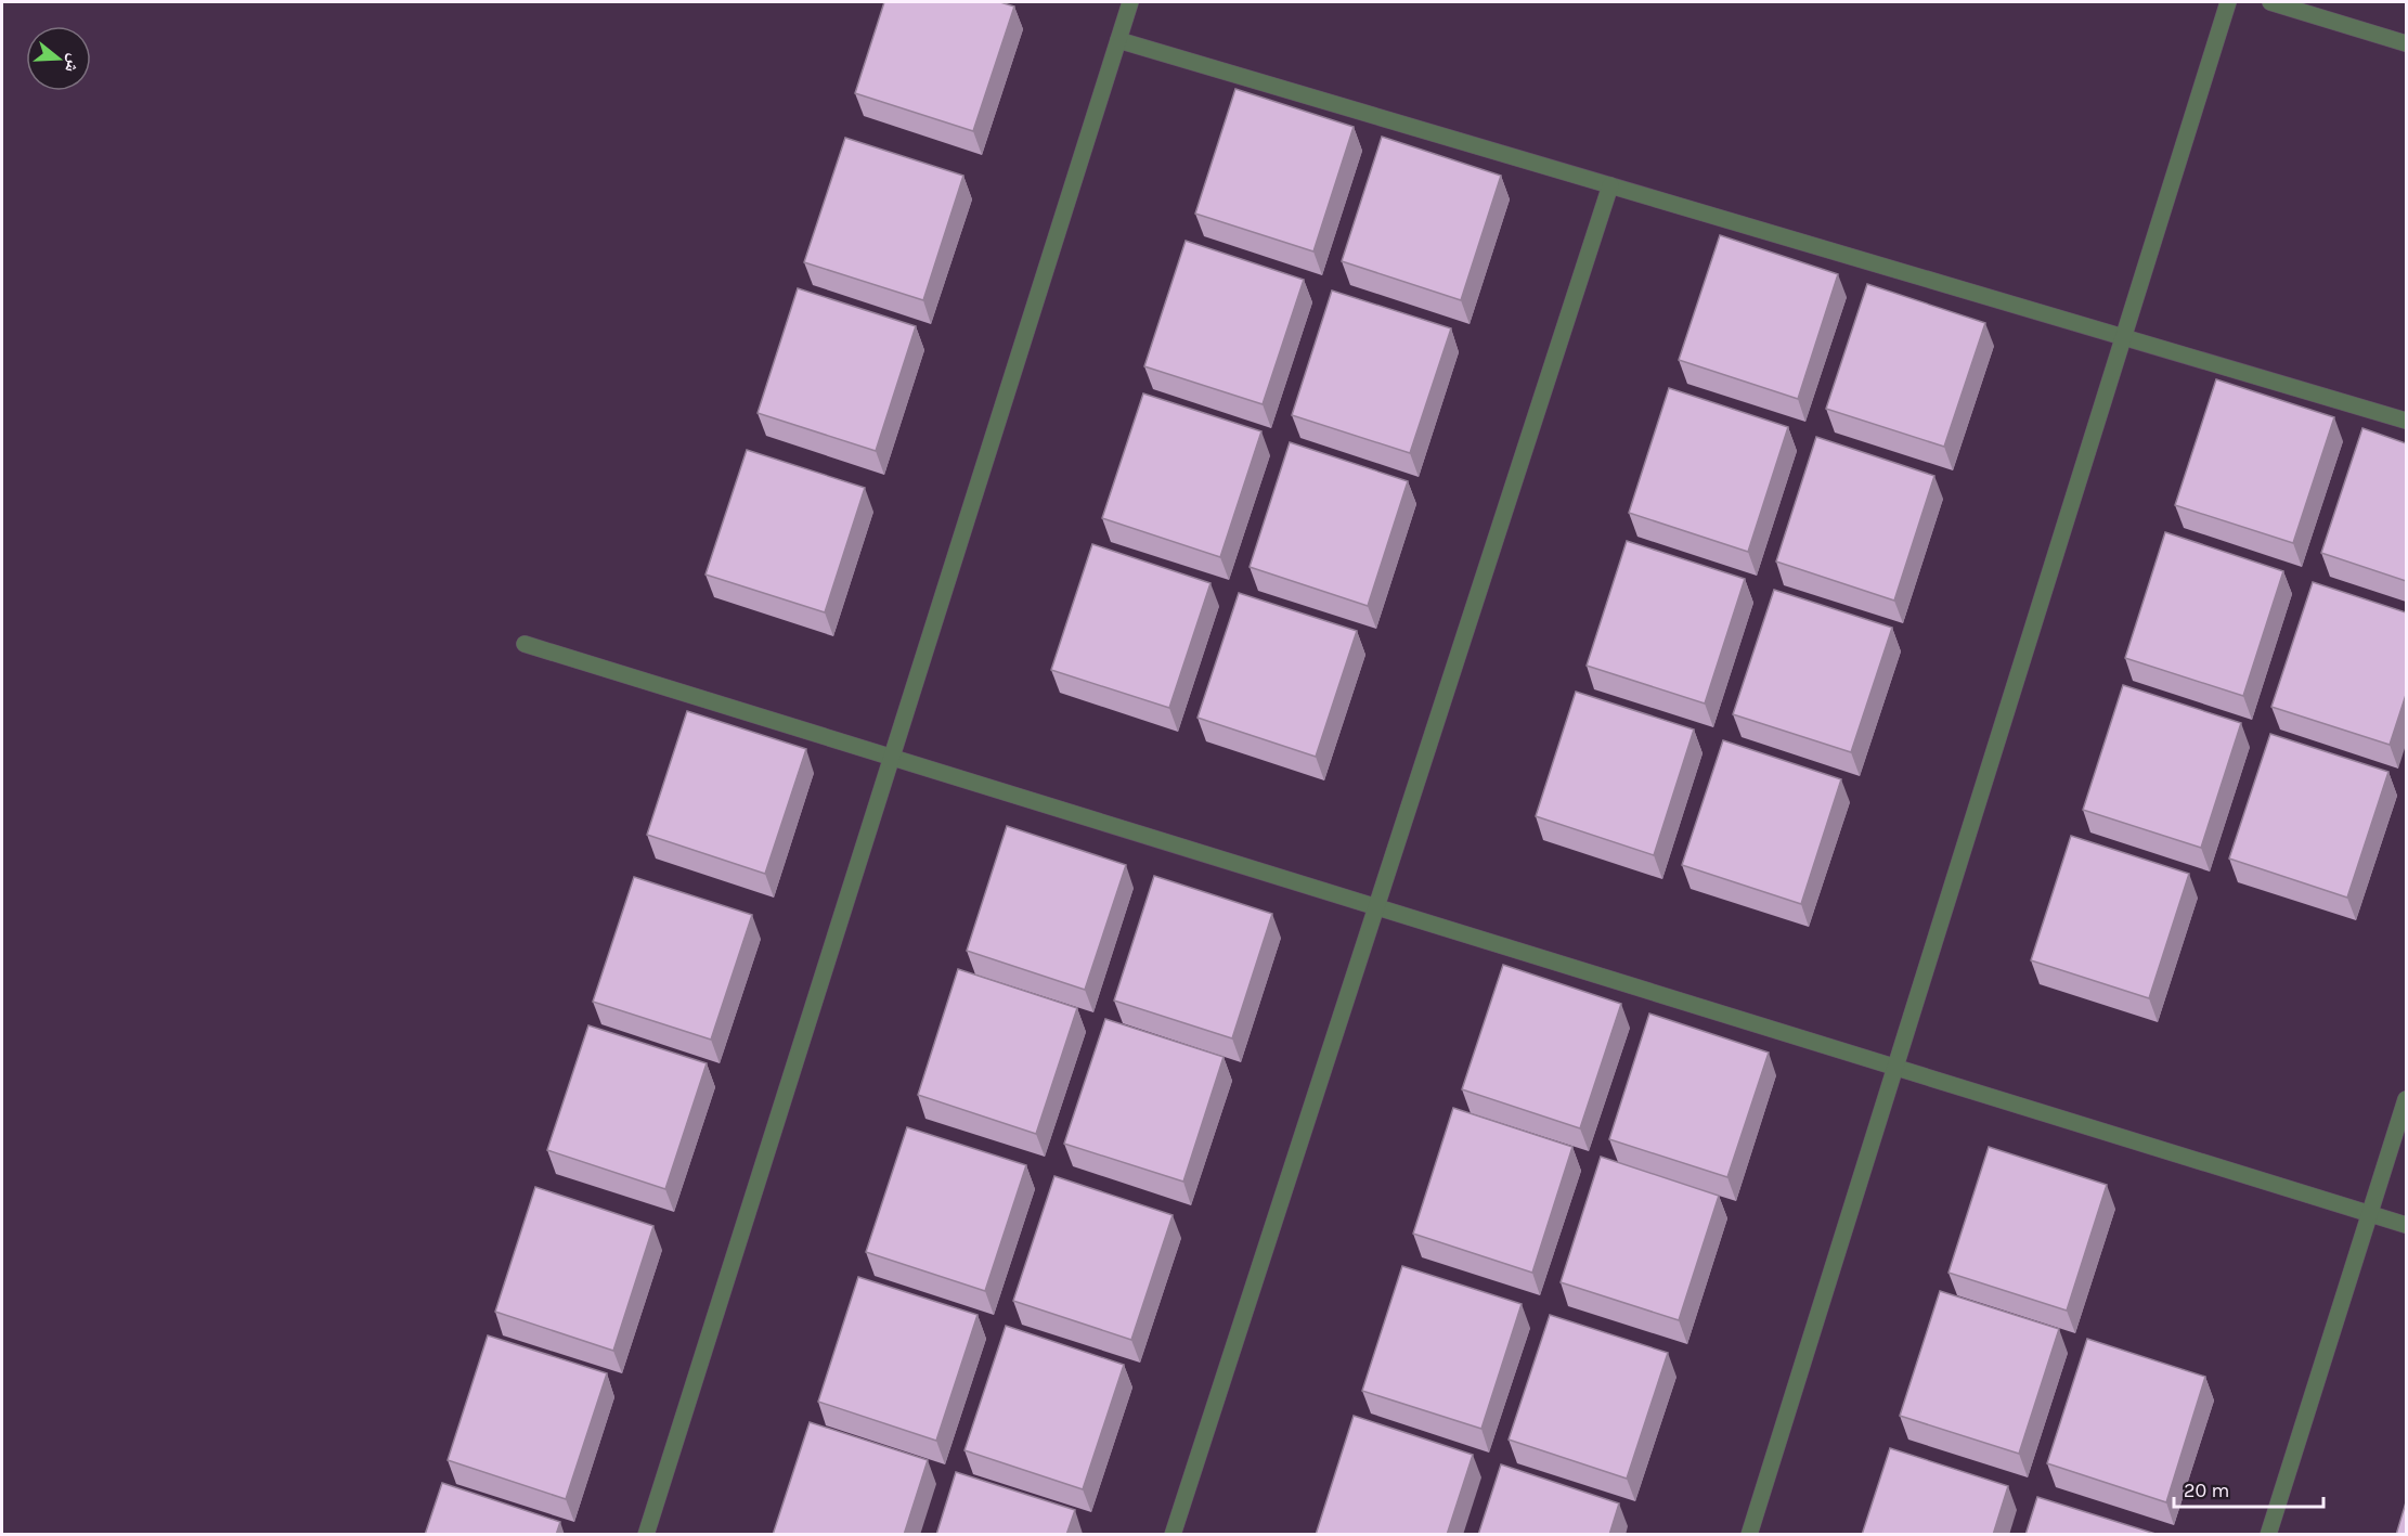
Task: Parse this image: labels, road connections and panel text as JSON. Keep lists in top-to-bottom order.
{
  "scale_bar": "20 m",
  "north": "right"
}
